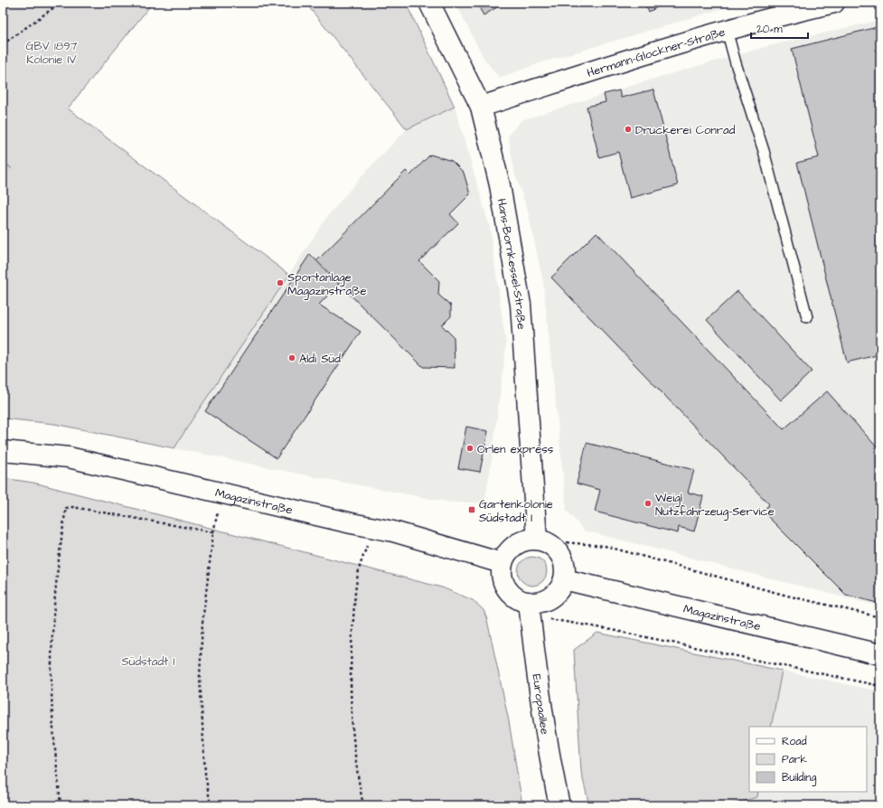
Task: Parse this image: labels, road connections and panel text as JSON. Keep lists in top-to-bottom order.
{
  "streets": {
    "street": [
      "Hermann-Glockner-Straße",
      "Hans-Bornkessel-Straße",
      "Magazinstraße",
      "Europaallee"
    ]
  },
  "crossings": [
    ["Hermann-Glockner-Straße", "Hans-Bornkessel-Straße"],
    ["Hans-Bornkessel-Straße", "Magazinstraße"],
    ["Hans-Bornkessel-Straße", "Europaallee"],
    ["Magazinstraße", "Europaallee"]
  ],
  "parks": ["GBV 1897 Kolonie IV", "Südstadt I"],
  "places": {
    "other": [
      "Druckerei Conrad",
      "Sportanlage Magazinstraße",
      "Aldi Süd",
      "Orlen express",
      "Weigl Nutzfahrzeug-Service"
    ],
    "transit": ["Gartenkolonie Südstadt I"]
  },
  "legend": ["Road", "Park", "Building"],
  "scale_bar": "20 m"
}
